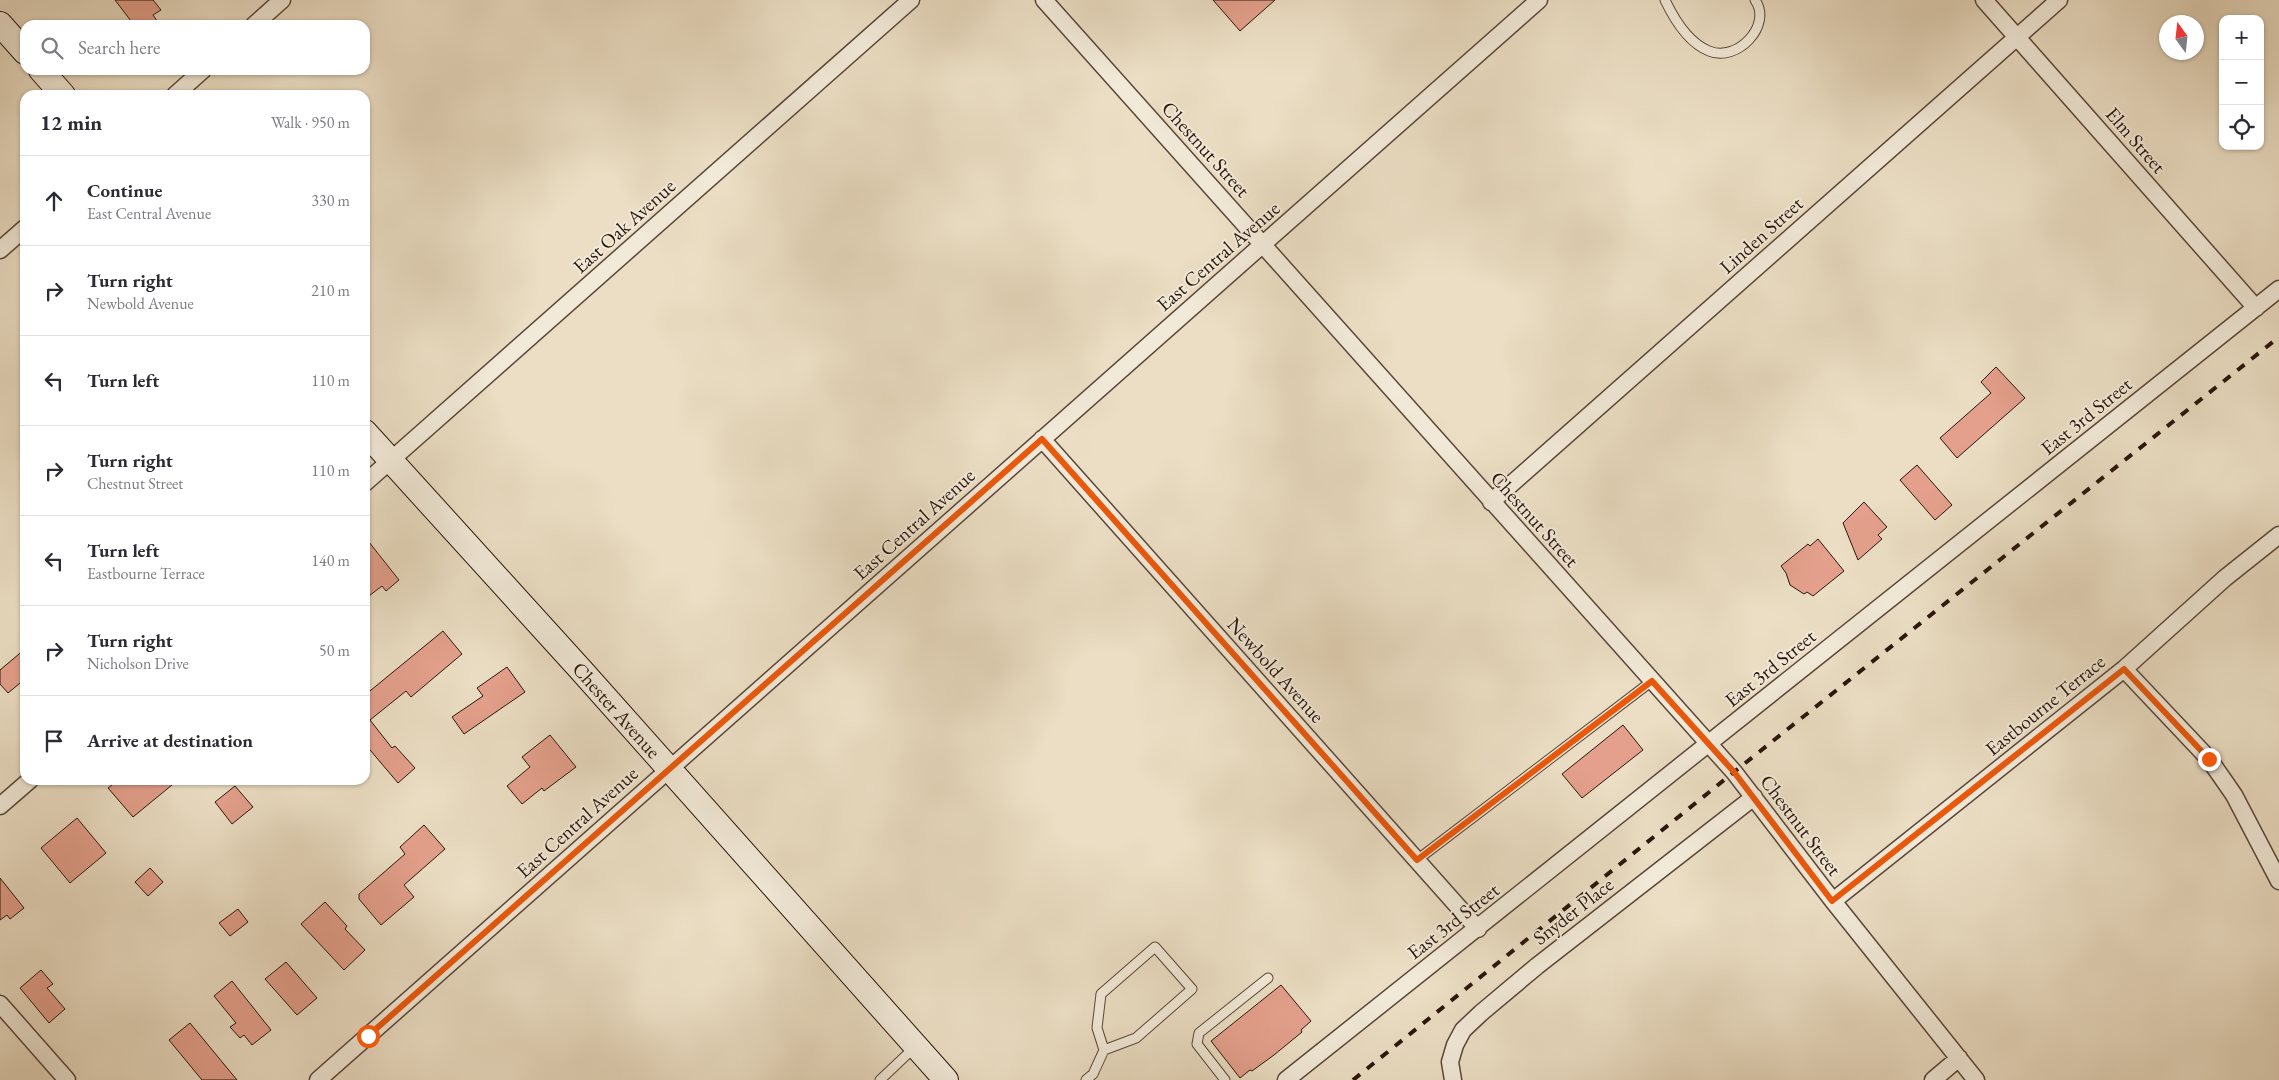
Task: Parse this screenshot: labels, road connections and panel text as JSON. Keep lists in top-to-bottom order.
{
  "streets": {
    "main road": ["Chester Avenue"],
    "street": [
      "Elm Street",
      "Chestnut Street",
      "East Oak Avenue",
      "Linden Street",
      "East Central Avenue",
      "East 3rd Street",
      "Newbold Avenue",
      "Eastbourne Terrace",
      "Snyder Place"
    ]
  },
  "crossings": [
    ["Elm Street", "Linden Street"],
    ["Elm Street", "East 3rd Street"],
    ["Chestnut Street", "Linden Street"],
    ["Chestnut Street", "East Central Avenue"],
    ["Chestnut Street", "East 3rd Street"],
    ["Chestnut Street", "Eastbourne Terrace"],
    ["Chestnut Street", "Snyder Place"],
    ["East Oak Avenue", "Chester Avenue"],
    ["East Central Avenue", "Newbold Avenue"],
    ["East Central Avenue", "Chester Avenue"],
    ["East 3rd Street", "Newbold Avenue"]
  ],
  "north": "top",
  "page": {
    "map_buttons": ["+", "−"],
    "search": "Search here",
    "heading": ["12 min", "Walk · 950 m"],
    "list": [
      ["Continue", "East Central Avenue", "330 m"],
      ["Turn right", "Newbold Avenue", "210 m"],
      ["Turn left", "110 m"],
      ["Turn right", "Chestnut Street", "110 m"],
      ["Turn left", "Eastbourne Terrace", "140 m"],
      ["Turn right", "Nicholson Drive", "50 m"],
      "Arrive at destination"
    ]
  }
}
